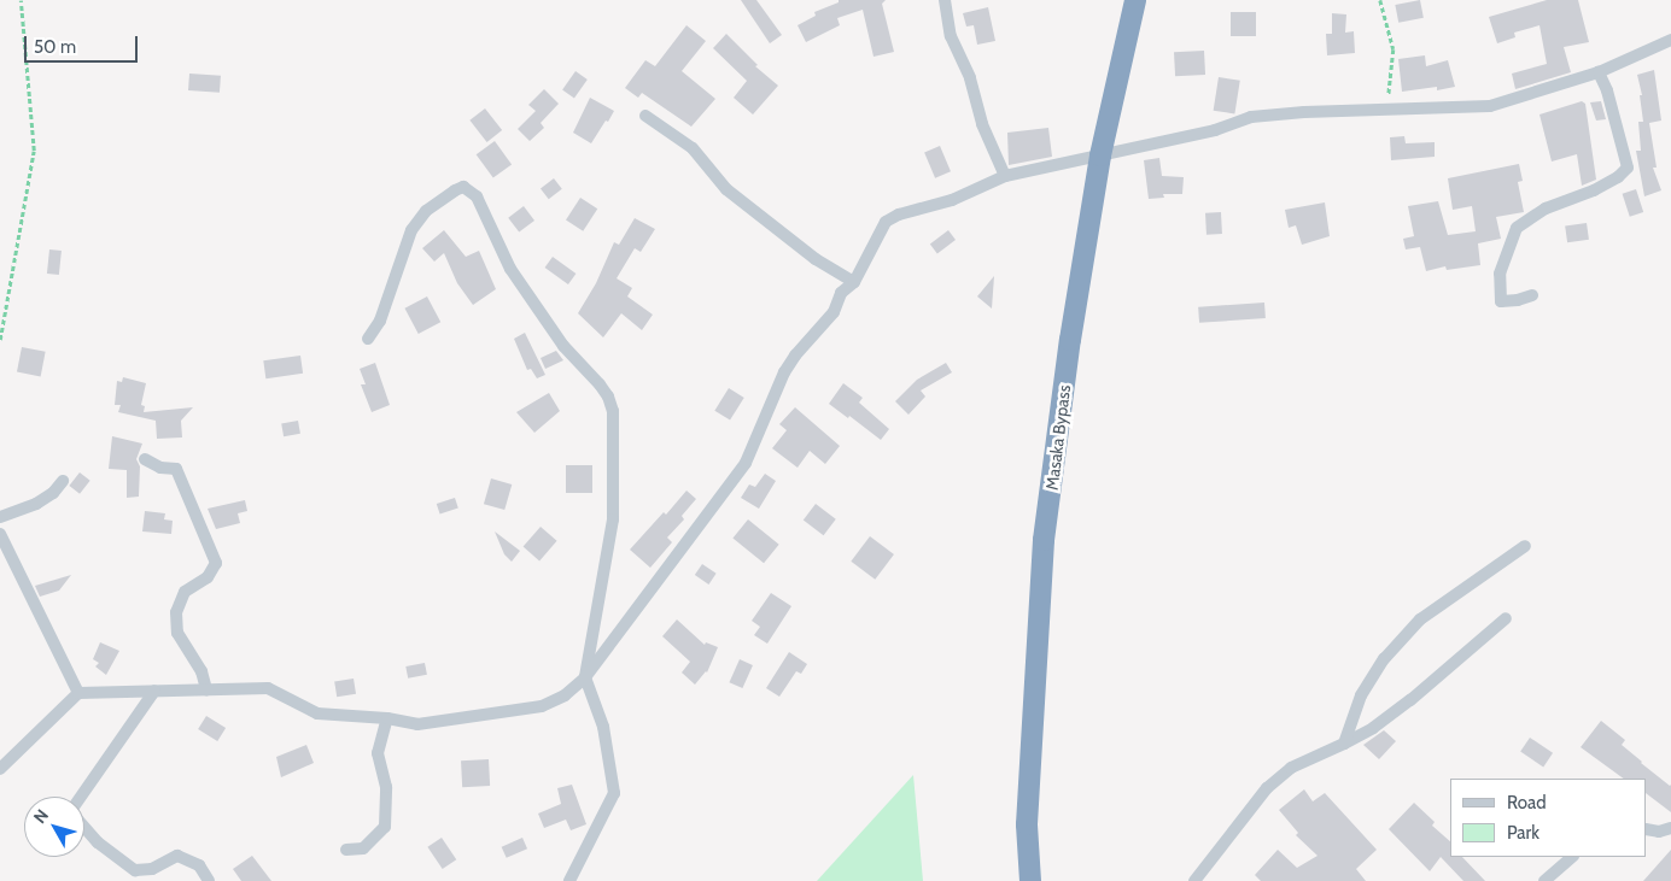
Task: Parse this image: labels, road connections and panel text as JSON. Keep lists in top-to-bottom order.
{
  "streets": {
    "highway": ["Masaka Bypass"]
  },
  "legend": ["Road", "Park"],
  "scale_bar": "50 m",
  "north": "top left"
}
